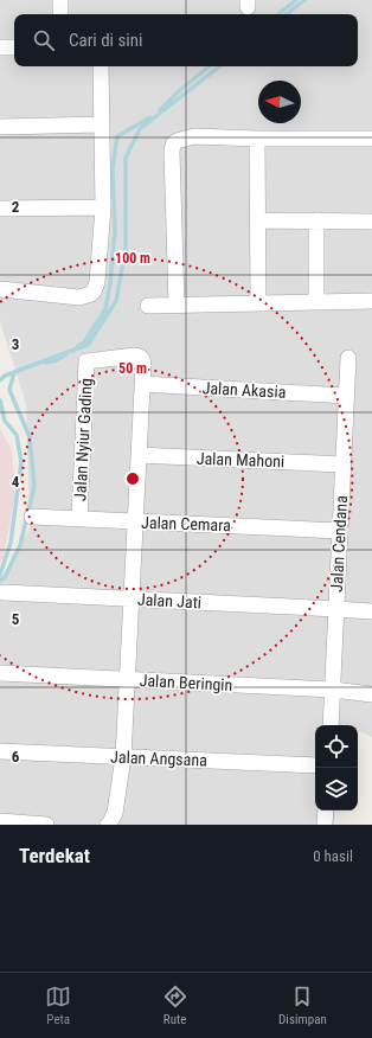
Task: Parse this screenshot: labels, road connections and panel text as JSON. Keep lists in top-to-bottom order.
{
  "streets": {
    "street": [
      "Jalan Akasia",
      "Jalan Nyiur Gading",
      "Jalan Mahoni",
      "Jalan Cemara",
      "Jalan Cendana",
      "Jalan Jati",
      "Jalan Beringin",
      "Jalan Angsana"
    ]
  },
  "crossings": [
    ["Jalan Akasia", "Jalan Nyiur Gading"],
    ["Jalan Akasia", "Jalan Cendana"],
    ["Jalan Nyiur Gading", "Jalan Cemara"],
    ["Jalan Mahoni", "Jalan Cendana"],
    ["Jalan Cemara", "Jalan Cendana"],
    ["Jalan Cendana", "Jalan Jati"],
    ["Jalan Cendana", "Jalan Beringin"]
  ],
  "north": "left",
  "page": {
    "search": "Cari di sini",
    "heading": ["Terdekat", "0 hasil"],
    "nav": ["Peta", "Rute", "Disimpan"]
  },
  "grid": {
    "rows": [
      "2",
      "3",
      "4",
      "5",
      "6"
    ]
  },
  "rings": ["100 m", "50 m"]
}
